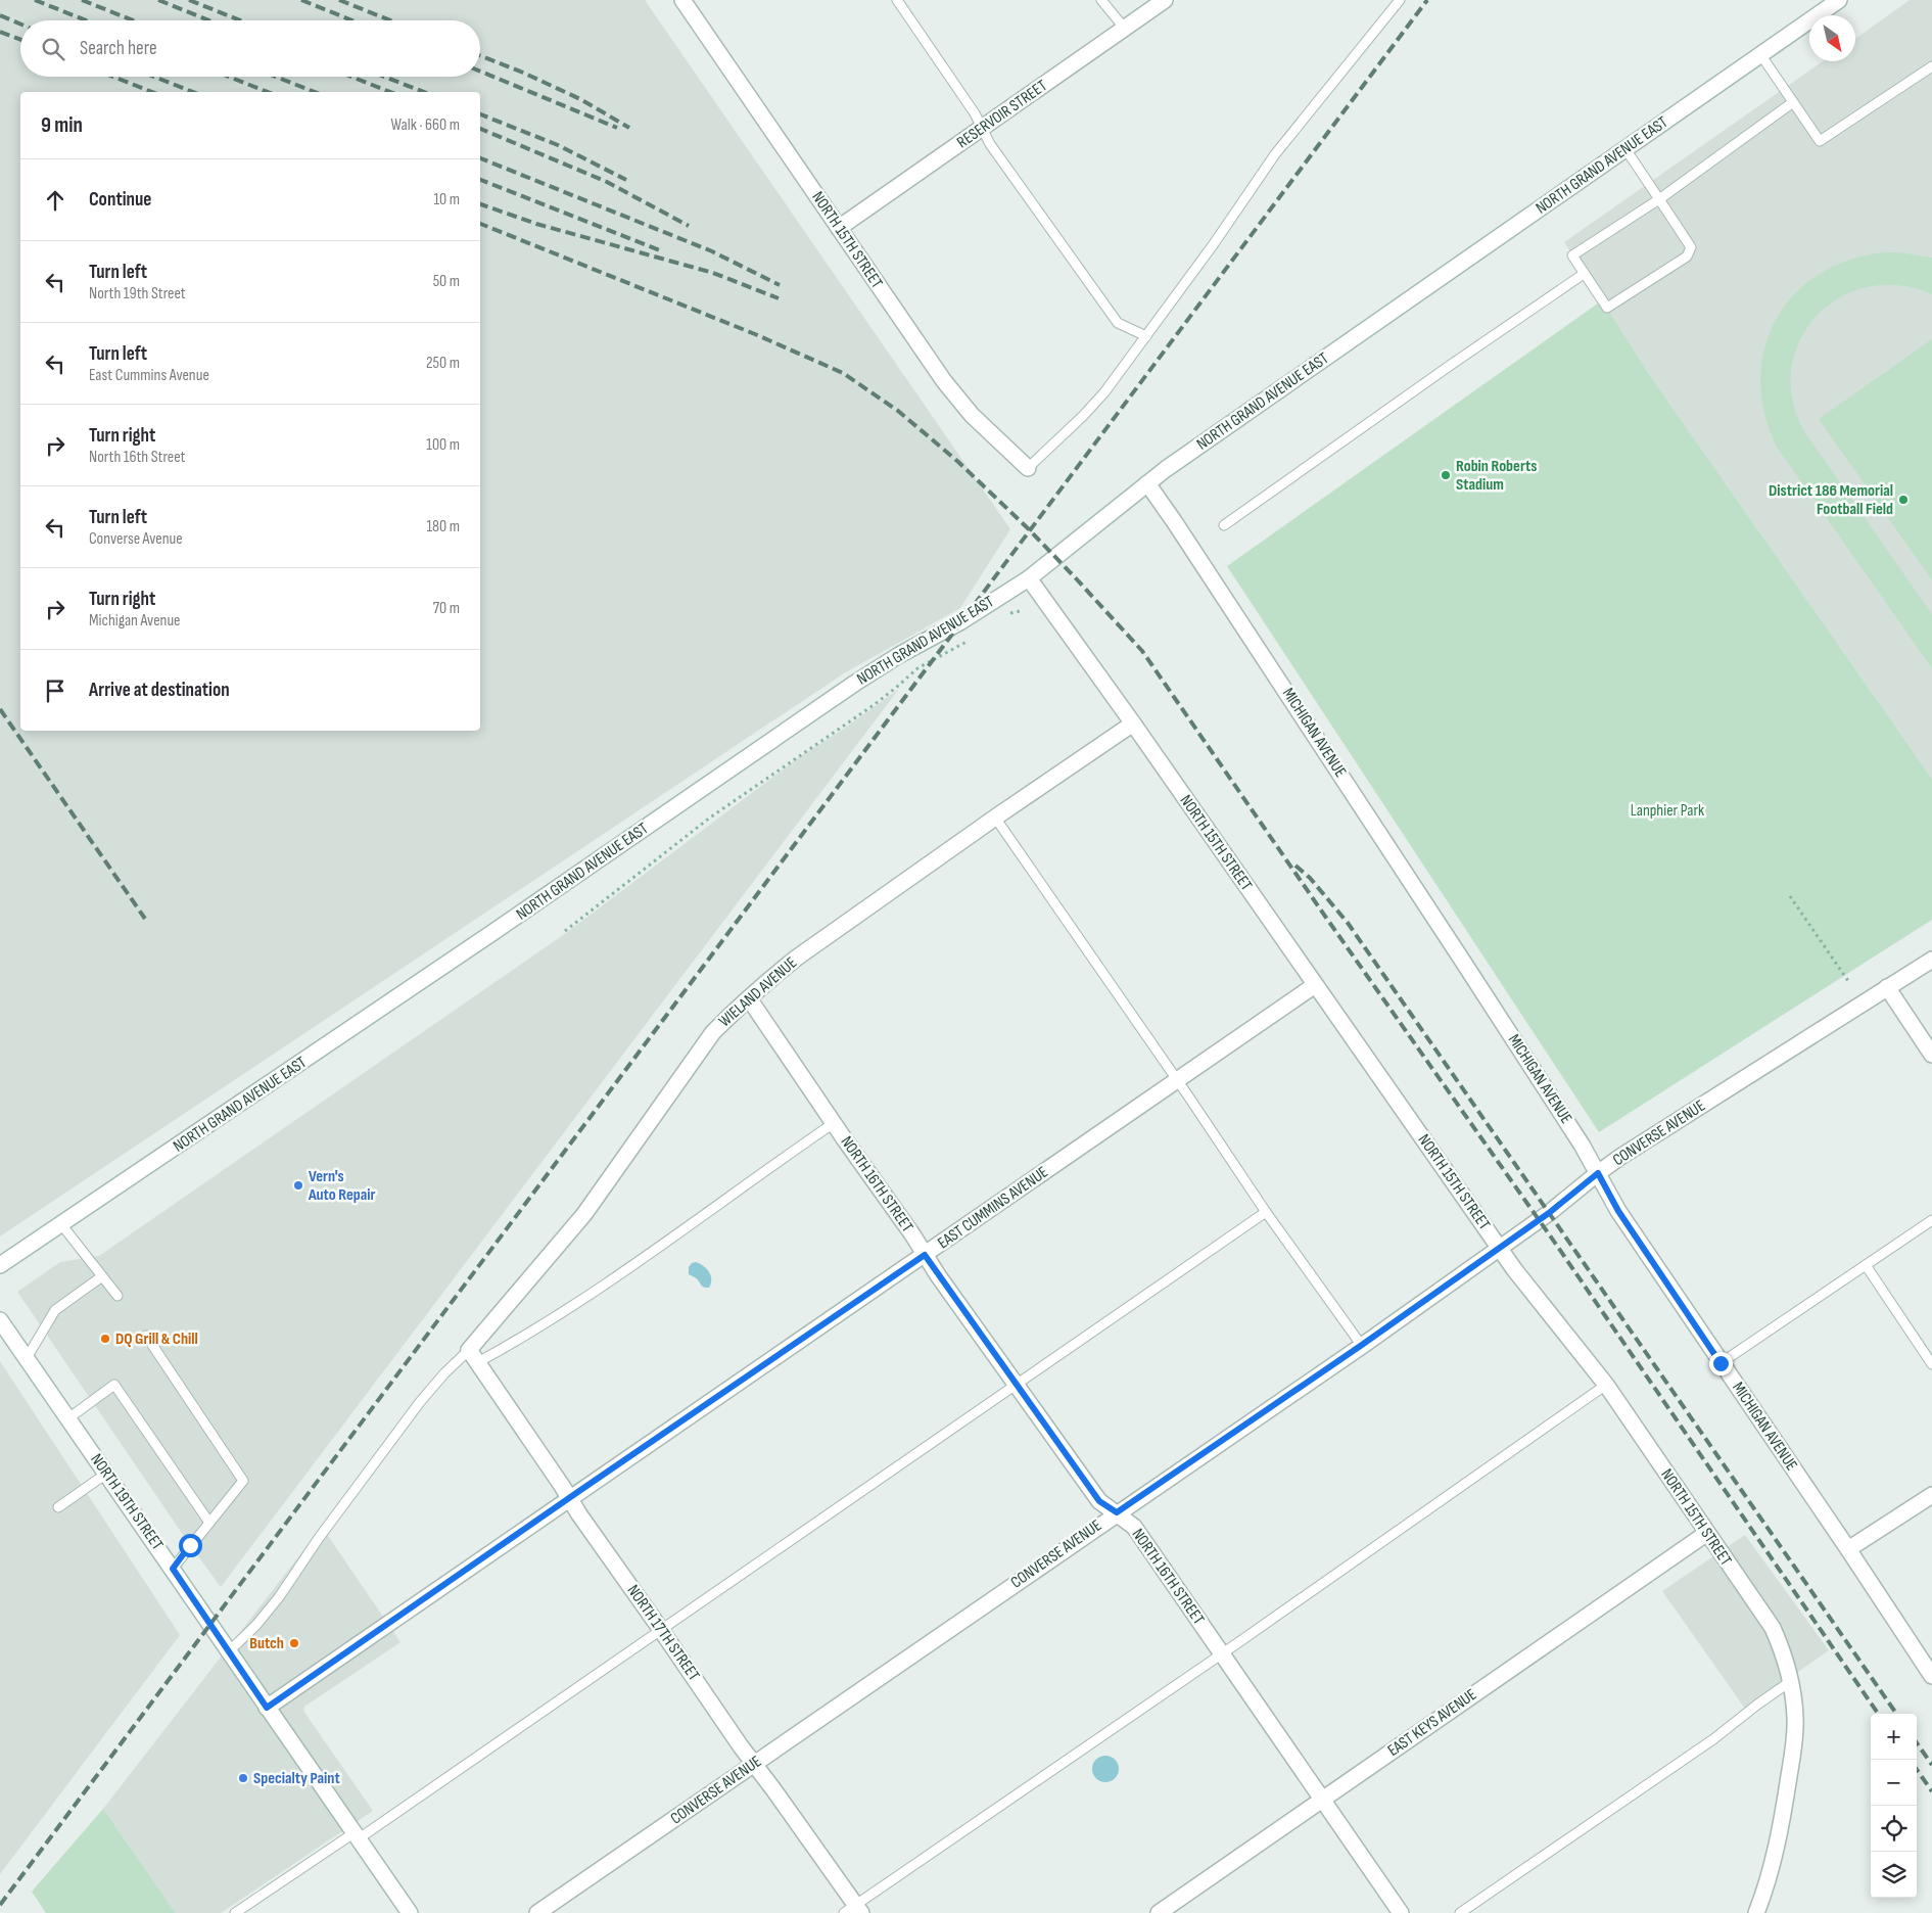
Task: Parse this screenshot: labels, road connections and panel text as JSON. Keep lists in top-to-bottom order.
{
  "streets": {
    "street": [
      "RESERVOIR STREET",
      "NORTH GRAND AVENUE EAST",
      "NORTH 15TH STREET",
      "MICHIGAN AVENUE",
      "WIELAND AVENUE",
      "CONVERSE AVENUE",
      "NORTH 16TH STREET",
      "EAST CUMMINS AVENUE",
      "NORTH 19TH STREET",
      "NORTH 17TH STREET",
      "EAST KEYS AVENUE"
    ]
  },
  "crossings": [
    ["RESERVOIR STREET", "NORTH 15TH STREET"],
    ["NORTH GRAND AVENUE EAST", "NORTH 15TH STREET"],
    ["NORTH GRAND AVENUE EAST", "MICHIGAN AVENUE"],
    ["NORTH 15TH STREET", "WIELAND AVENUE"],
    ["NORTH 15TH STREET", "CONVERSE AVENUE"],
    ["NORTH 15TH STREET", "EAST CUMMINS AVENUE"],
    ["NORTH 15TH STREET", "EAST KEYS AVENUE"],
    ["MICHIGAN AVENUE", "CONVERSE AVENUE"],
    ["WIELAND AVENUE", "NORTH 16TH STREET"],
    ["WIELAND AVENUE", "NORTH 17TH STREET"],
    ["CONVERSE AVENUE", "NORTH 16TH STREET"],
    ["CONVERSE AVENUE", "NORTH 17TH STREET"],
    ["NORTH 16TH STREET", "EAST CUMMINS AVENUE"],
    ["NORTH 16TH STREET", "EAST KEYS AVENUE"],
    ["EAST CUMMINS AVENUE", "NORTH 19TH STREET"],
    ["EAST CUMMINS AVENUE", "NORTH 17TH STREET"]
  ],
  "parks": ["Lanphier Park"],
  "places": [
    "Robin Roberts Stadium",
    "District 186 Memorial Football Field",
    "Vern's Auto Repair",
    "DQ Grill & Chill",
    "Butch",
    "Specialty Paint"
  ],
  "north": "bottom right",
  "page": {
    "search": "Search here",
    "heading": ["9 min", "Walk · 660 m"],
    "list": [
      ["Continue", "10 m"],
      ["Turn left", "North 19th Street", "50 m"],
      ["Turn left", "East Cummins Avenue", "250 m"],
      ["Turn right", "North 16th Street", "100 m"],
      ["Turn left", "Converse Avenue", "180 m"],
      ["Turn right", "Michigan Avenue", "70 m"],
      "Arrive at destination"
    ],
    "map_buttons": ["+", "−"]
  }
}
